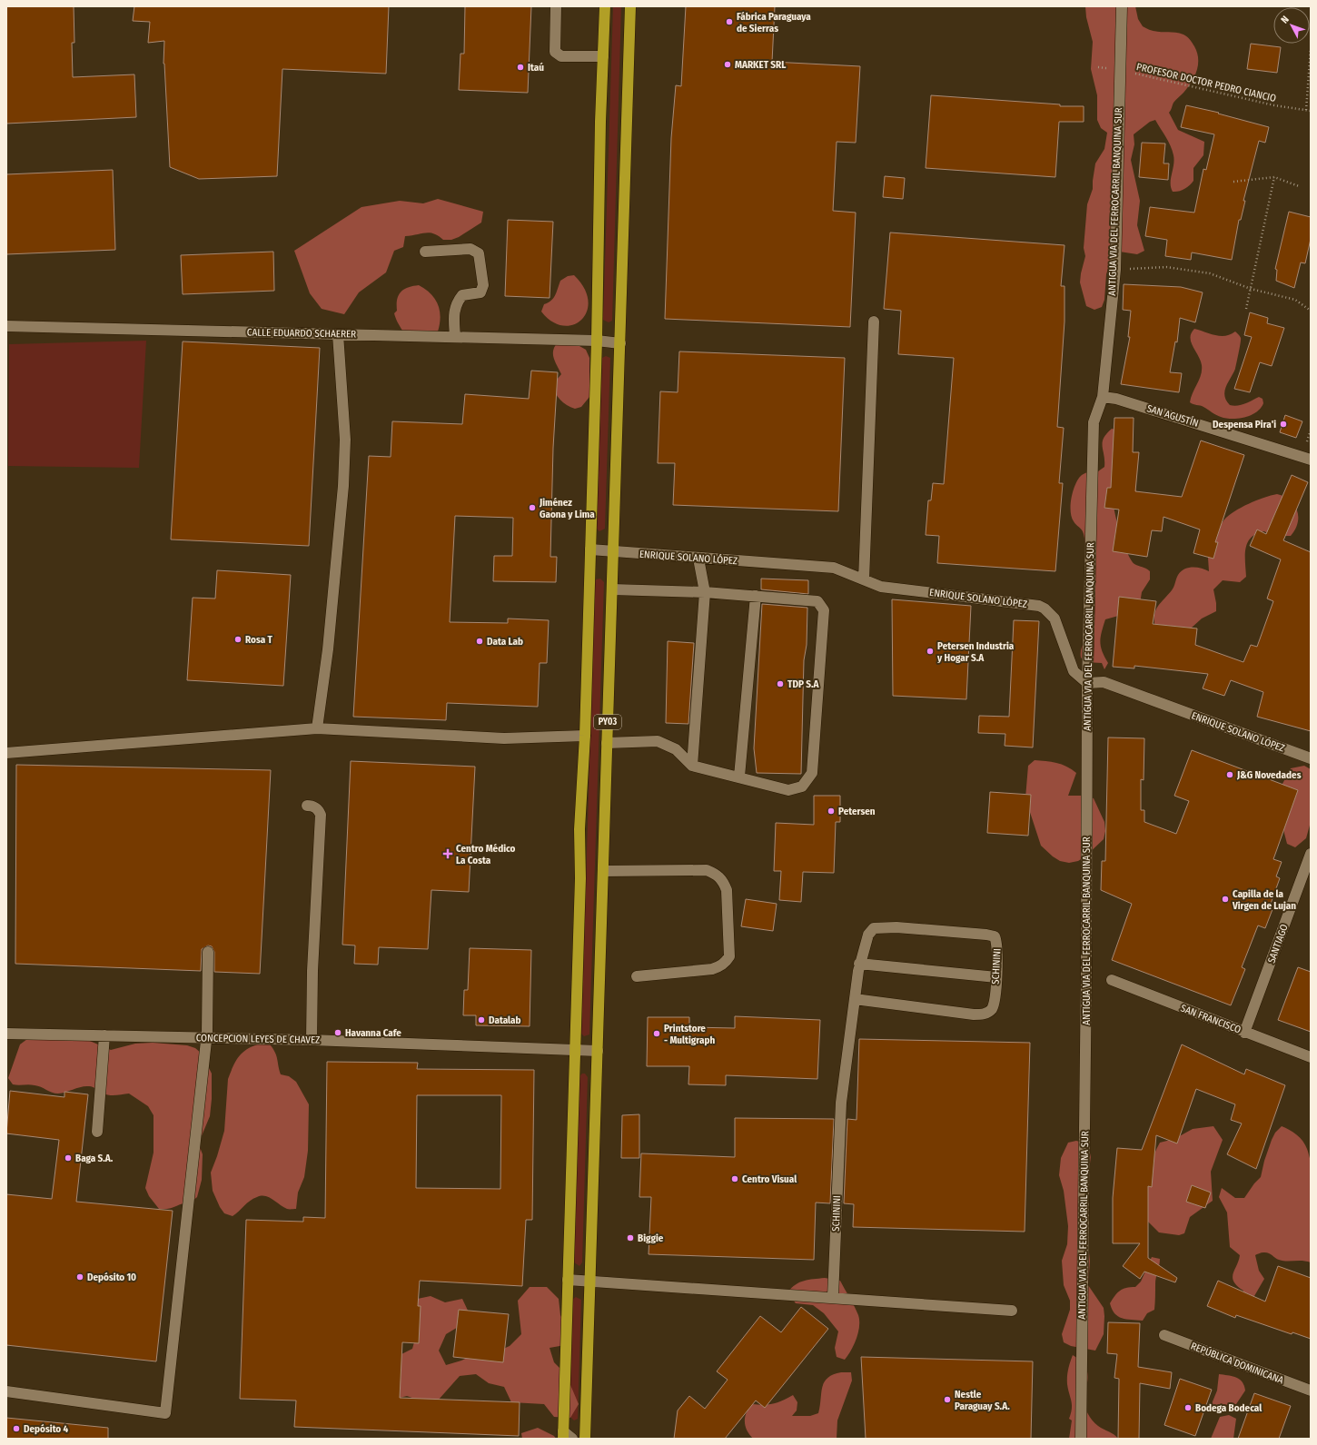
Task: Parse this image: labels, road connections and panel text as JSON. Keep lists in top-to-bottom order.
{
  "streets": {
    "highway": ["PY03"],
    "street": [
      "ANTIGUA VIA DEL FERROCARRIL BANQUINA SUR",
      "CALLE EDUARDO SCHAERER",
      "SAN AGUSTÍN",
      "ENRIQUE SOLANO LÓPEZ",
      "SANTIAGO",
      "SCHININI",
      "SAN FRANCISCO",
      "CONCEPCION LEYES DE CHAVEZ",
      "REPÚBLICA DOMINICANA"
    ],
    "path": ["PROFESOR DOCTOR PEDRO CIANCIO"]
  },
  "crossings": [
    ["PROFESOR DOCTOR PEDRO CIANCIO", "ANTIGUA VIA DEL FERROCARRIL BANQUINA SUR"],
    ["ANTIGUA VIA DEL FERROCARRIL BANQUINA SUR", "SAN AGUSTÍN"],
    ["ANTIGUA VIA DEL FERROCARRIL BANQUINA SUR", "ENRIQUE SOLANO LÓPEZ"],
    ["CALLE EDUARDO SCHAERER", "PY03"],
    ["ENRIQUE SOLANO LÓPEZ", "PY03"],
    ["PY03", "CONCEPCION LEYES DE CHAVEZ"],
    ["SANTIAGO", "SAN FRANCISCO"]
  ],
  "places": {
    "other": [
      "Fábrica Paraguaya de Sierras",
      "MARKET SRL",
      "Itaú",
      "Despensa Pira'i",
      "Jiménez Gaona y Lima",
      "Rosa T",
      "Data Lab",
      "Petersen Industria y Hogar S.A",
      "TDP S.A",
      "J&G Novedades",
      "Petersen",
      "Capilla de la Virgen de Lujan",
      "Datalab",
      "Havanna Cafe",
      "Printstore - Multigraph",
      "Baga S.A.",
      "Centro Visual",
      "Biggie",
      "Depósito 10",
      "Nestle Paraguay S.A.",
      "Bodega Bodecal",
      "Depósito 4"
    ],
    "health": ["Centro Médico La Costa"]
  },
  "north": "top left"
}
